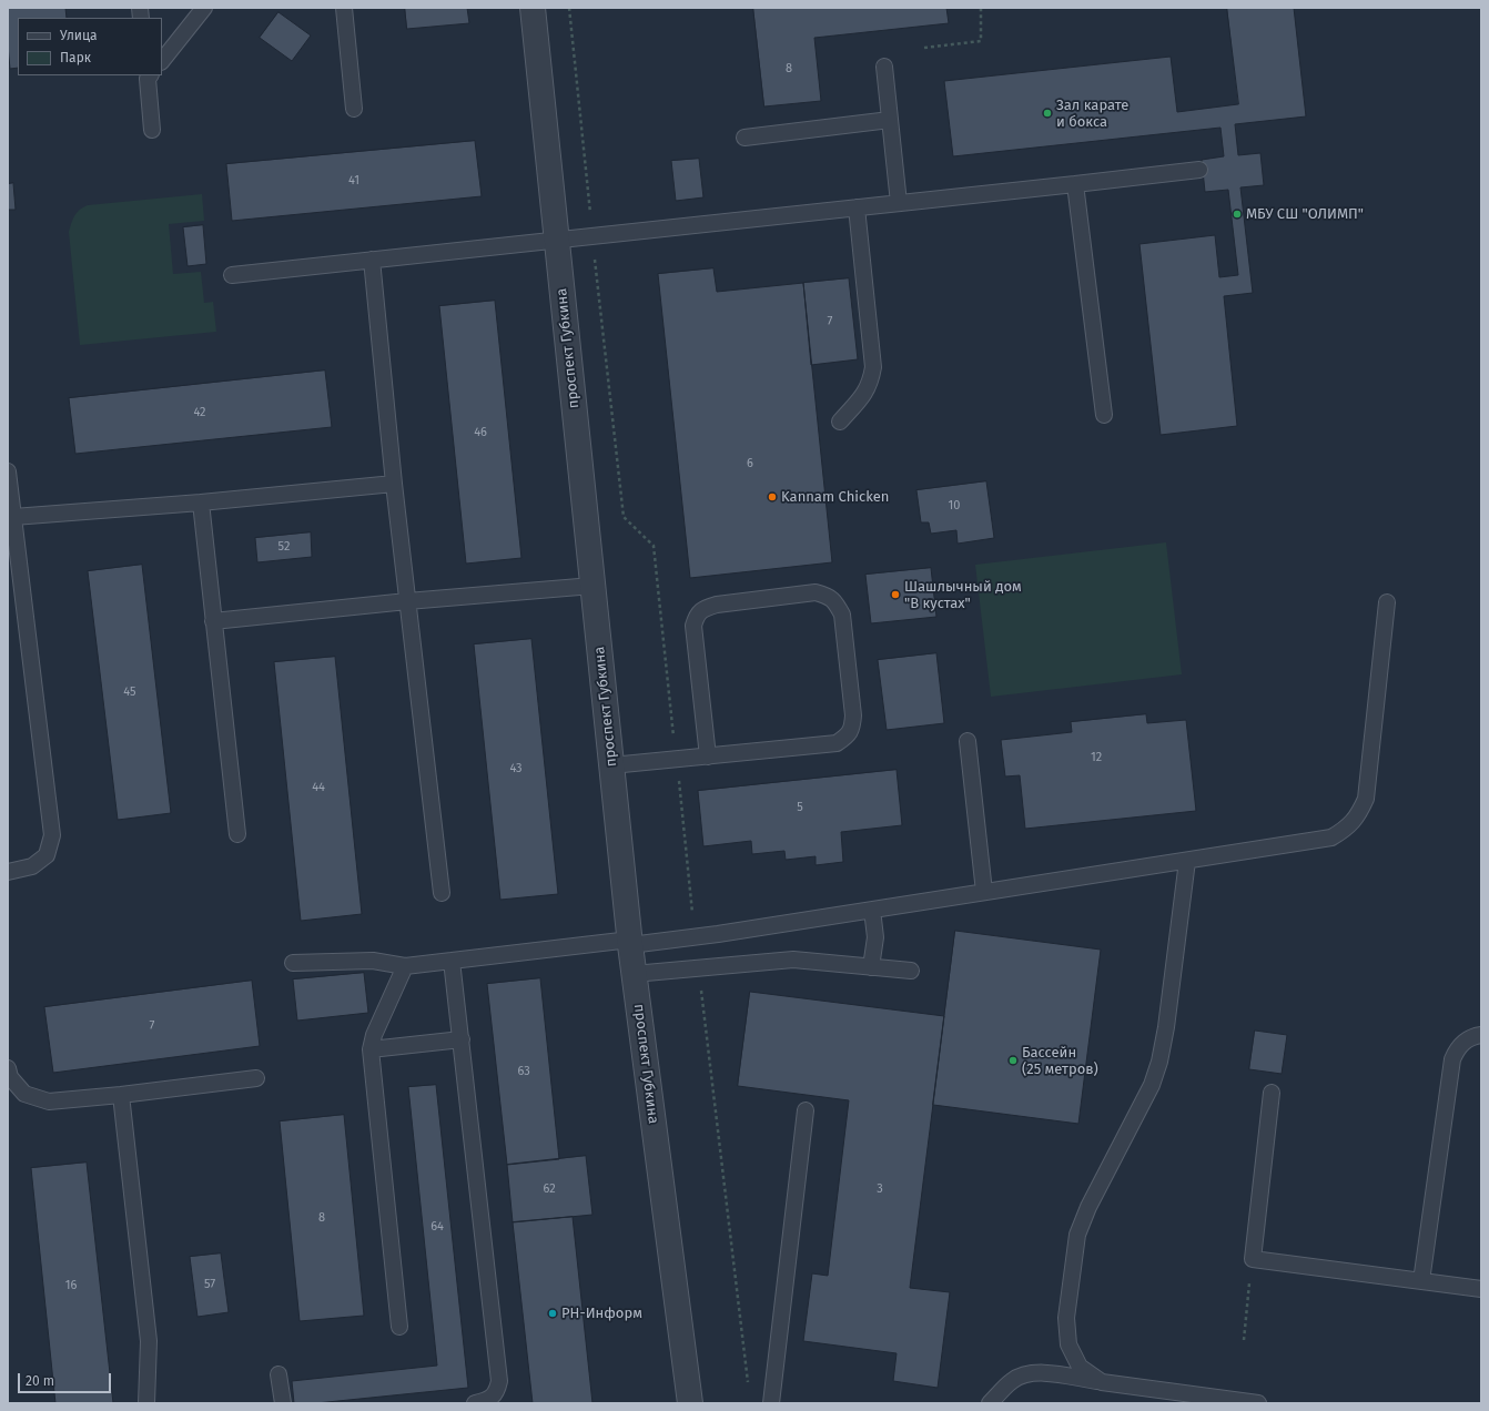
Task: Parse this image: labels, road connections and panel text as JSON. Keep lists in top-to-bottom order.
{
  "streets": {
    "street": ["проспект Губкина"]
  },
  "places": [
    "Зал карате и бокса",
    "МБУ СШ \"ОЛИМП\"",
    "Kannam Chicken",
    "Шашлычный дом \"В кустах\"",
    "Бассейн (25 метров)",
    "РН-Информ"
  ],
  "house_numbers": [
    "8",
    "41",
    "7",
    "42",
    "46",
    "6",
    "10",
    "52",
    "45",
    "12",
    "43",
    "44",
    "5",
    "7",
    "63",
    "62",
    "3",
    "8",
    "64",
    "57",
    "16"
  ],
  "legend": ["Улица", "Парк"],
  "scale_bar": "20 m"
}
